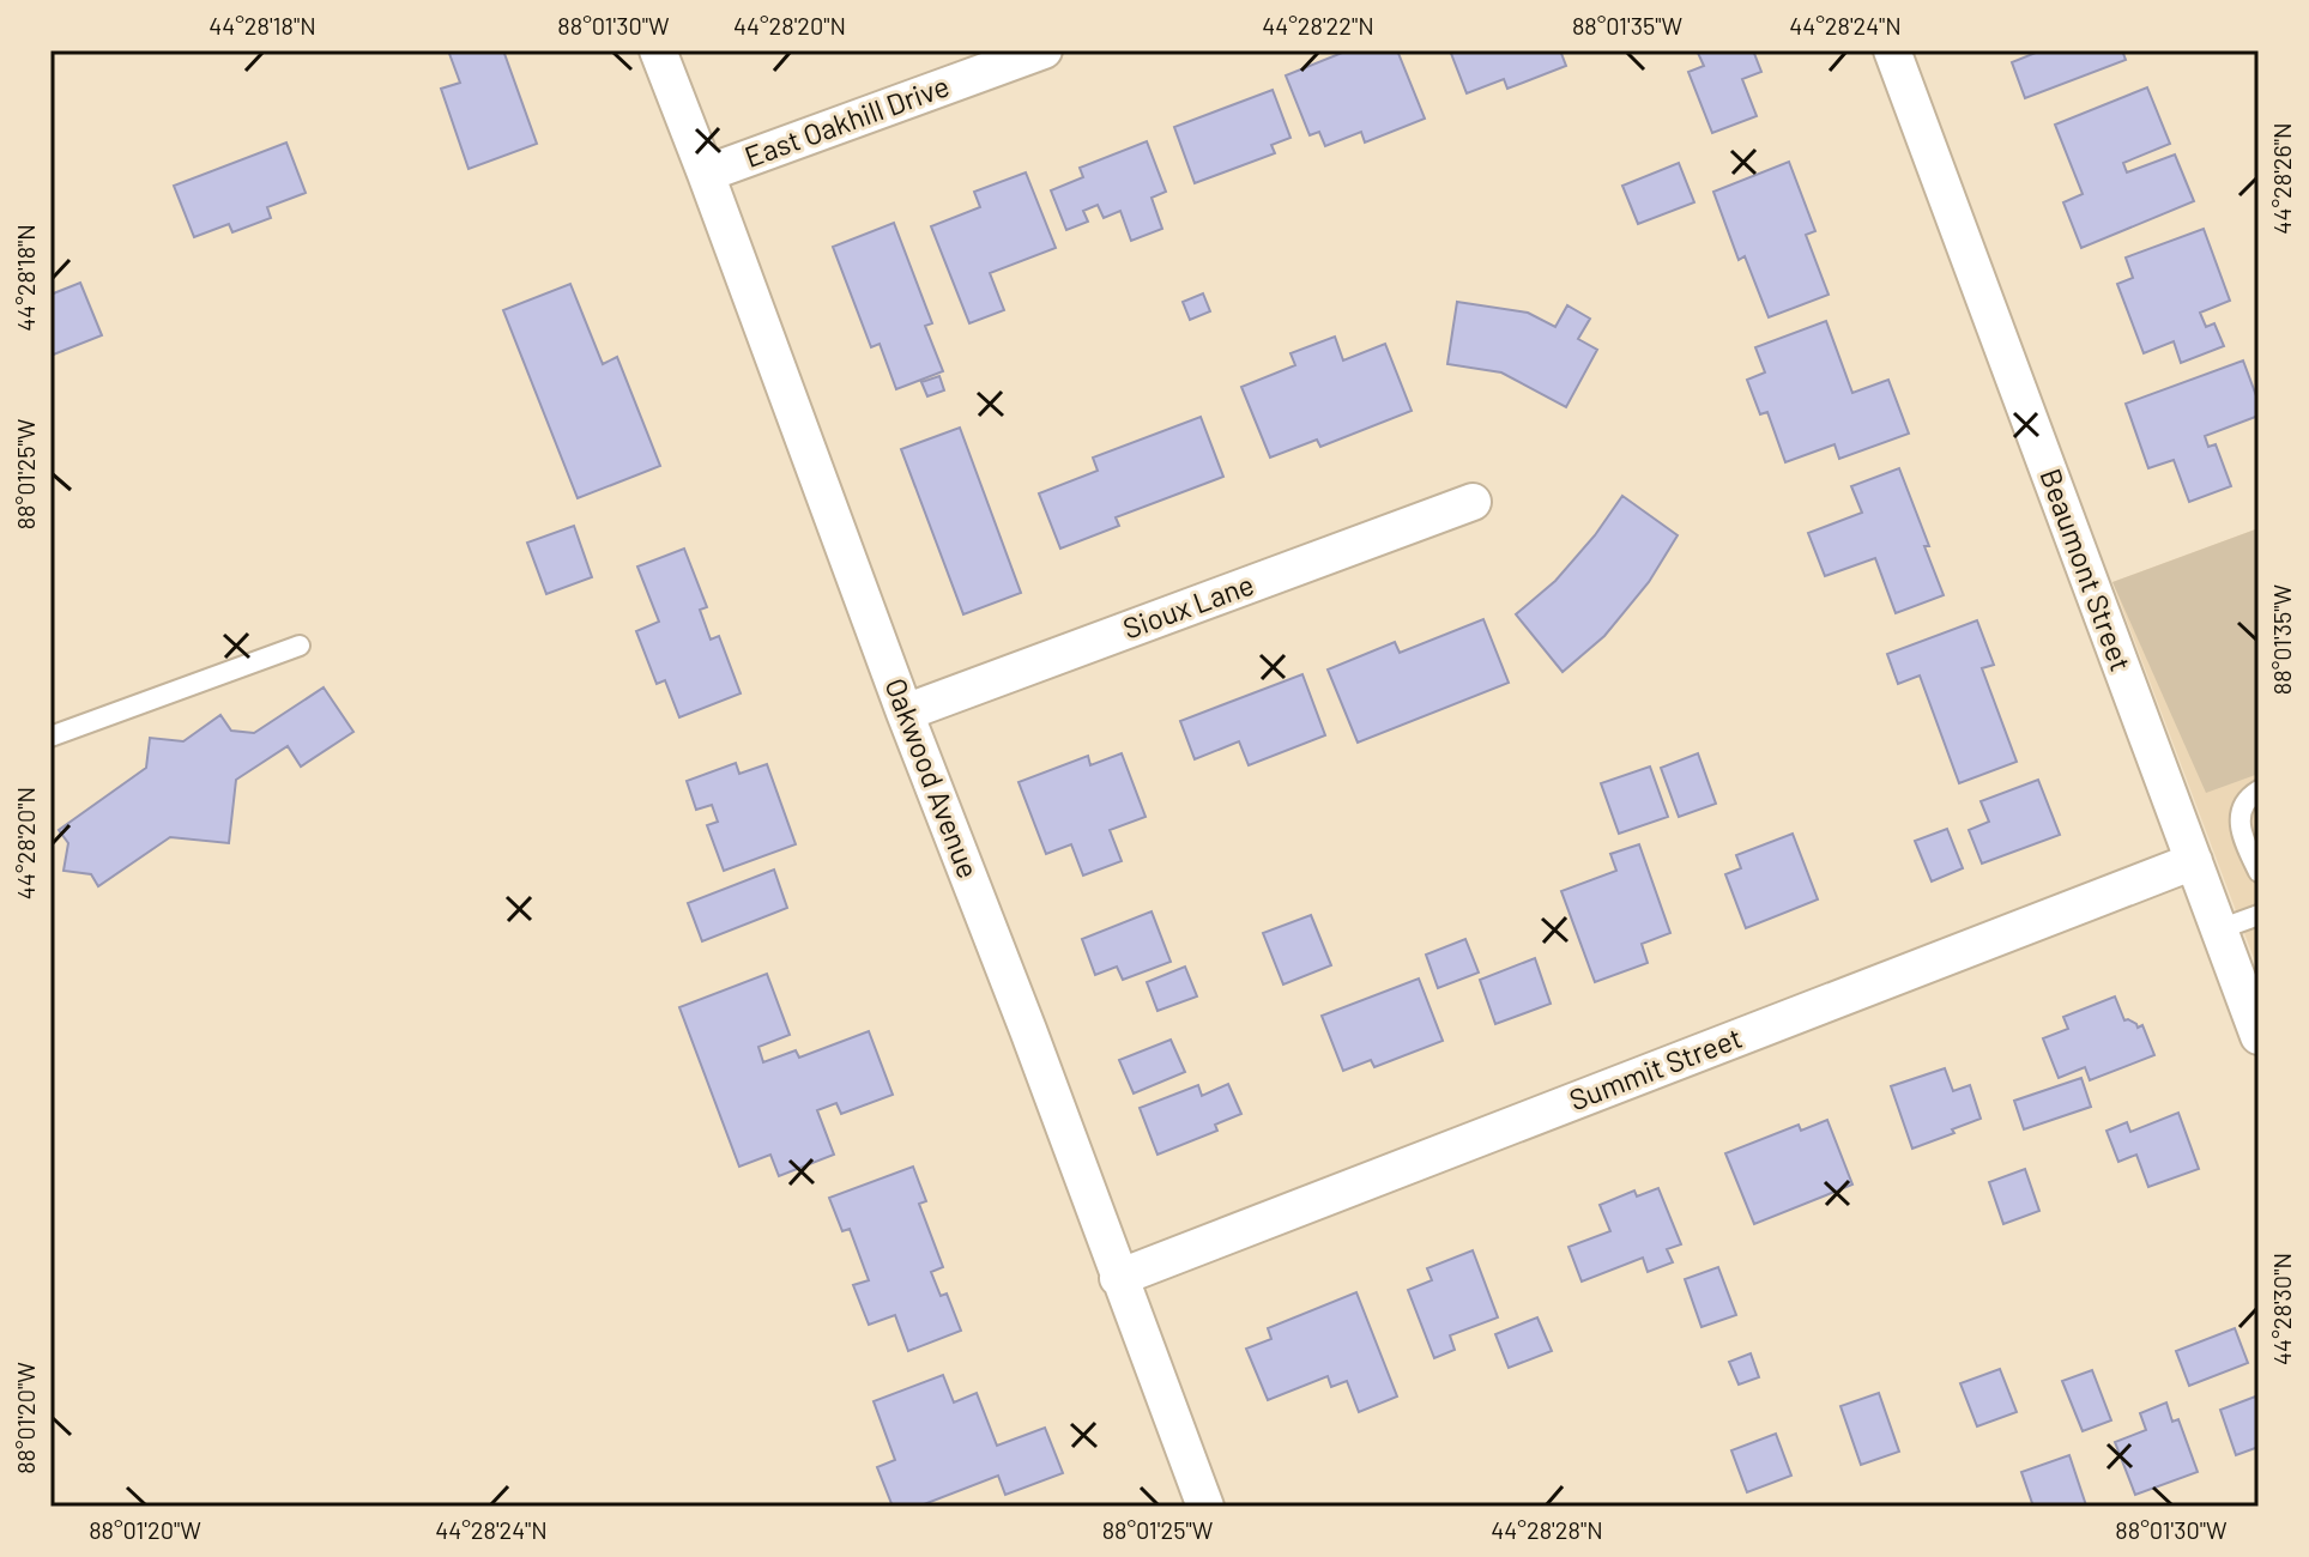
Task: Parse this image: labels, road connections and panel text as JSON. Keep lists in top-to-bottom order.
{
  "streets": {
    "street": [
      "East Oakhill Drive",
      "Beaumont Street",
      "Sioux Lane",
      "Oakwood Avenue",
      "Summit Street"
    ]
  },
  "crossings": [
    ["East Oakhill Drive", "Oakwood Avenue"],
    ["Beaumont Street", "Summit Street"],
    ["Sioux Lane", "Oakwood Avenue"],
    ["Oakwood Avenue", "Summit Street"]
  ],
  "coordinates": [
    "44°28'18\"N",
    "88°01'30\"W",
    "44°28'20\"N",
    "44°28'22\"N",
    "88°01'35\"W",
    "44°28'24\"N",
    "44°28'26\"N",
    "88°01'25\"W",
    "44°28'30\"N",
    "88°01'20\"W",
    "44°28'28\"N"
  ]
}
